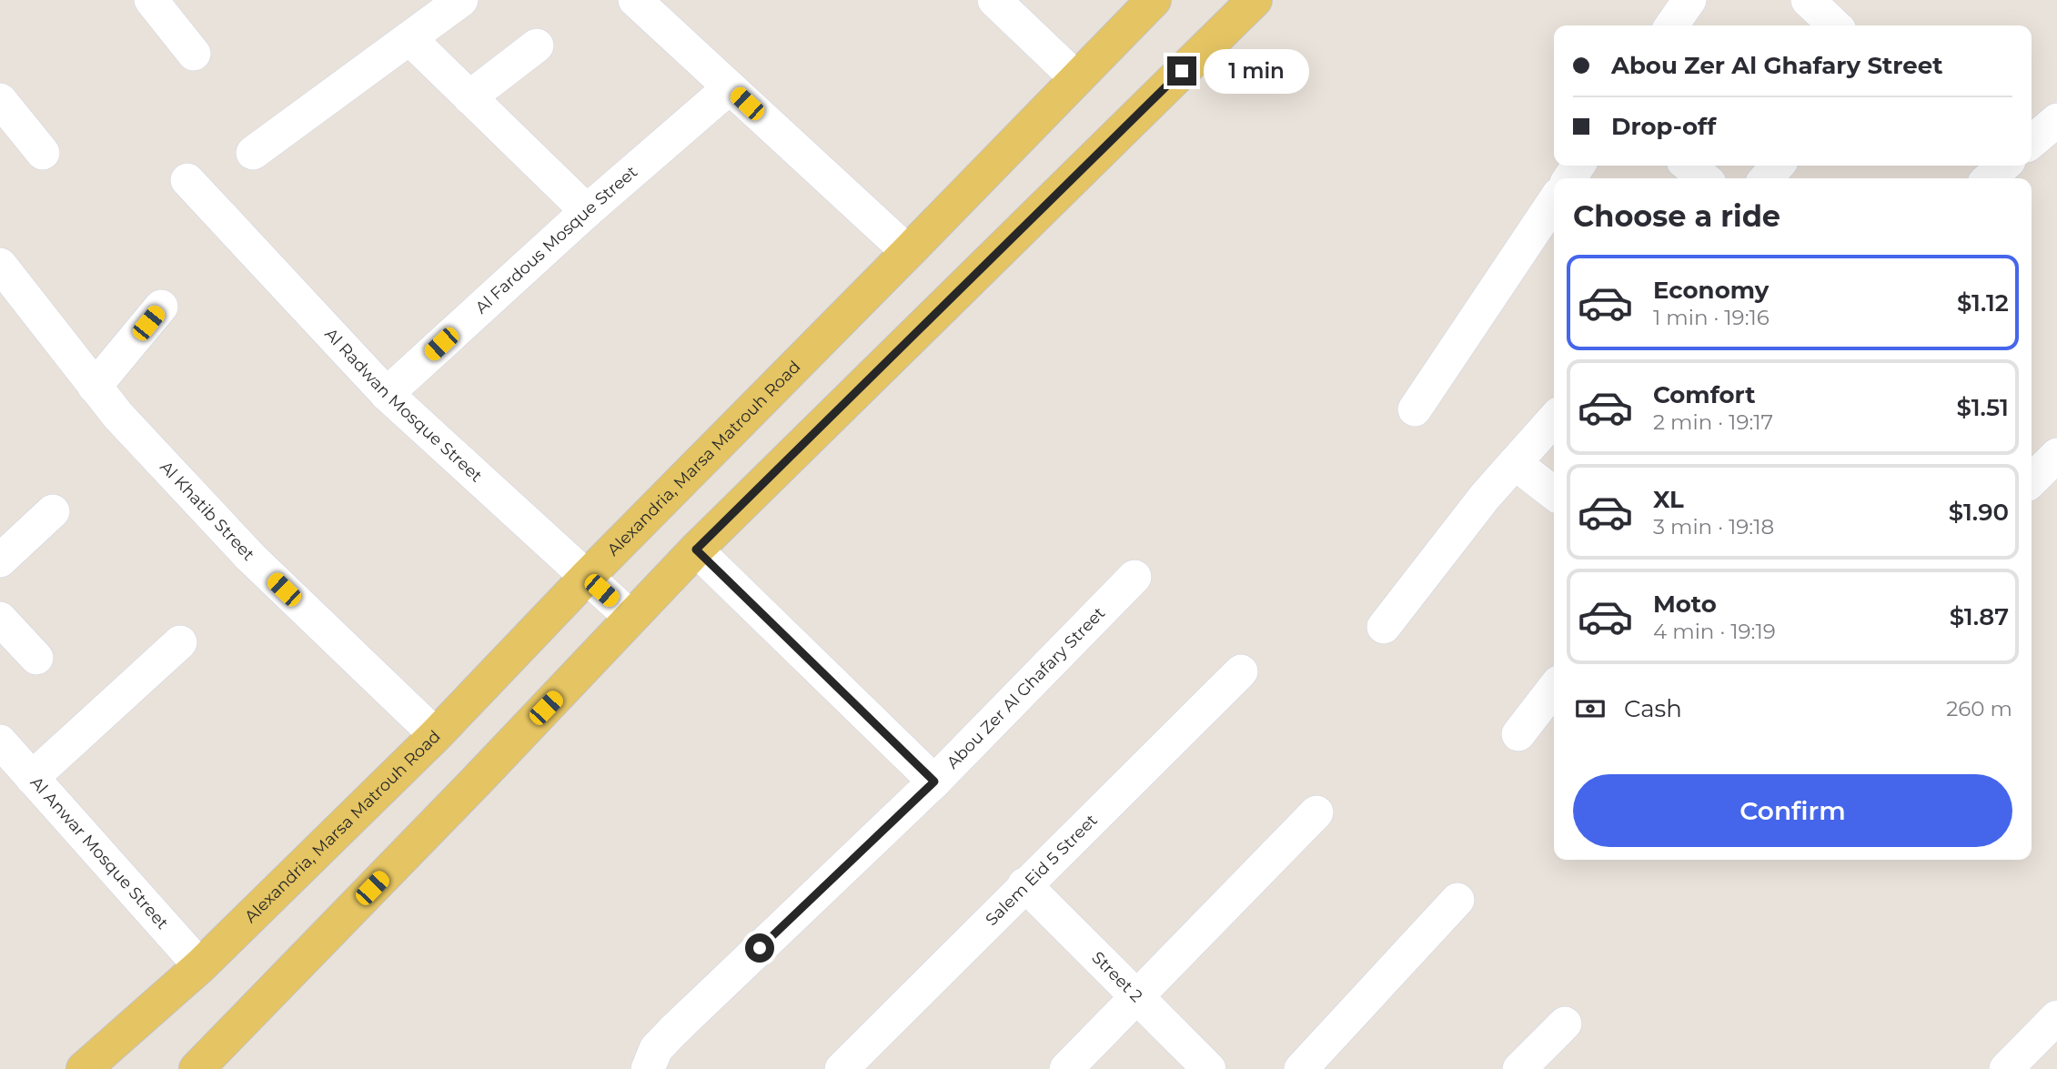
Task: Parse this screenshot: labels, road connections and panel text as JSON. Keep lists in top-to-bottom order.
{
  "streets": {
    "main road": ["Alexandria, Marsa Matrouh Road"],
    "street": [
      "Al Fardous Mosque Street",
      "Al Radwan Mosque Street",
      "Al Khatib Street",
      "Abou Zer Al Ghafary Street",
      "Al Anwar Mosque Street",
      "Salem Eid 5 Street",
      "Street 2"
    ]
  },
  "crossings": [
    ["Al Fardous Mosque Street", "Al Radwan Mosque Street"],
    ["Al Radwan Mosque Street", "Alexandria, Marsa Matrouh Road"],
    ["Alexandria, Marsa Matrouh Road", "Al Khatib Street"],
    ["Alexandria, Marsa Matrouh Road", "Al Anwar Mosque Street"],
    ["Salem Eid 5 Street", "Street 2"]
  ],
  "page": {
    "banner": ["Abou Zer Al Ghafary Street", "Drop-off"],
    "bubble": "1 min",
    "heading": "Choose a ride",
    "list": [
      {
        "name": "Economy",
        "note": "1 min · 19:16",
        "value": "$1.12"
      },
      {
        "name": "Comfort",
        "note": "2 min · 19:17",
        "value": "$1.51"
      },
      {
        "name": "XL",
        "note": "3 min · 19:18",
        "value": "$1.90"
      },
      {
        "name": "Moto",
        "note": "4 min · 19:19",
        "value": "$1.87"
      }
    ],
    "pay": ["Cash", "260 m"],
    "buttons": "Confirm"
  }
}
